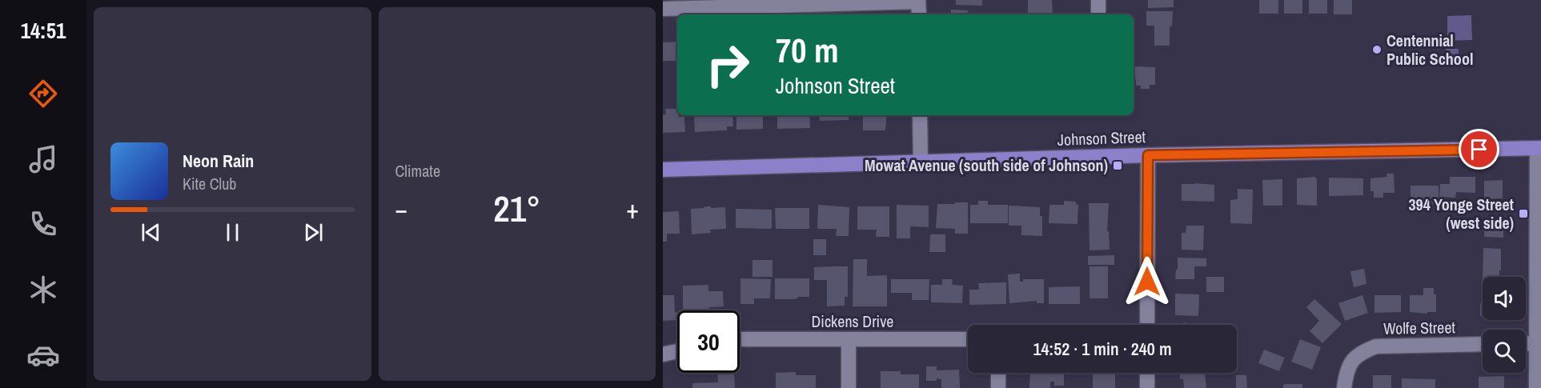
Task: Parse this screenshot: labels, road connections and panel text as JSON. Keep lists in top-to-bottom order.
{
  "streets": {
    "main road": ["Johnson Street"],
    "street": ["Dickens Drive", "Wolfe Street"]
  },
  "places": {
    "other": ["Centennial Public School"],
    "transit": ["Mowat Avenue (south side of Johnson)", "394 Yonge Street (west side)"]
  },
  "page": {
    "tabs": "14:51",
    "tile": "Climate",
    "turn": ["70 m", "Johnson Street"],
    "song": ["Neon Rain", "Kite Club"],
    "heat": ["−", "21°", "+"],
    "limit": "30",
    "trip": "14:52 · 1 min · 240 m"
  }
}
